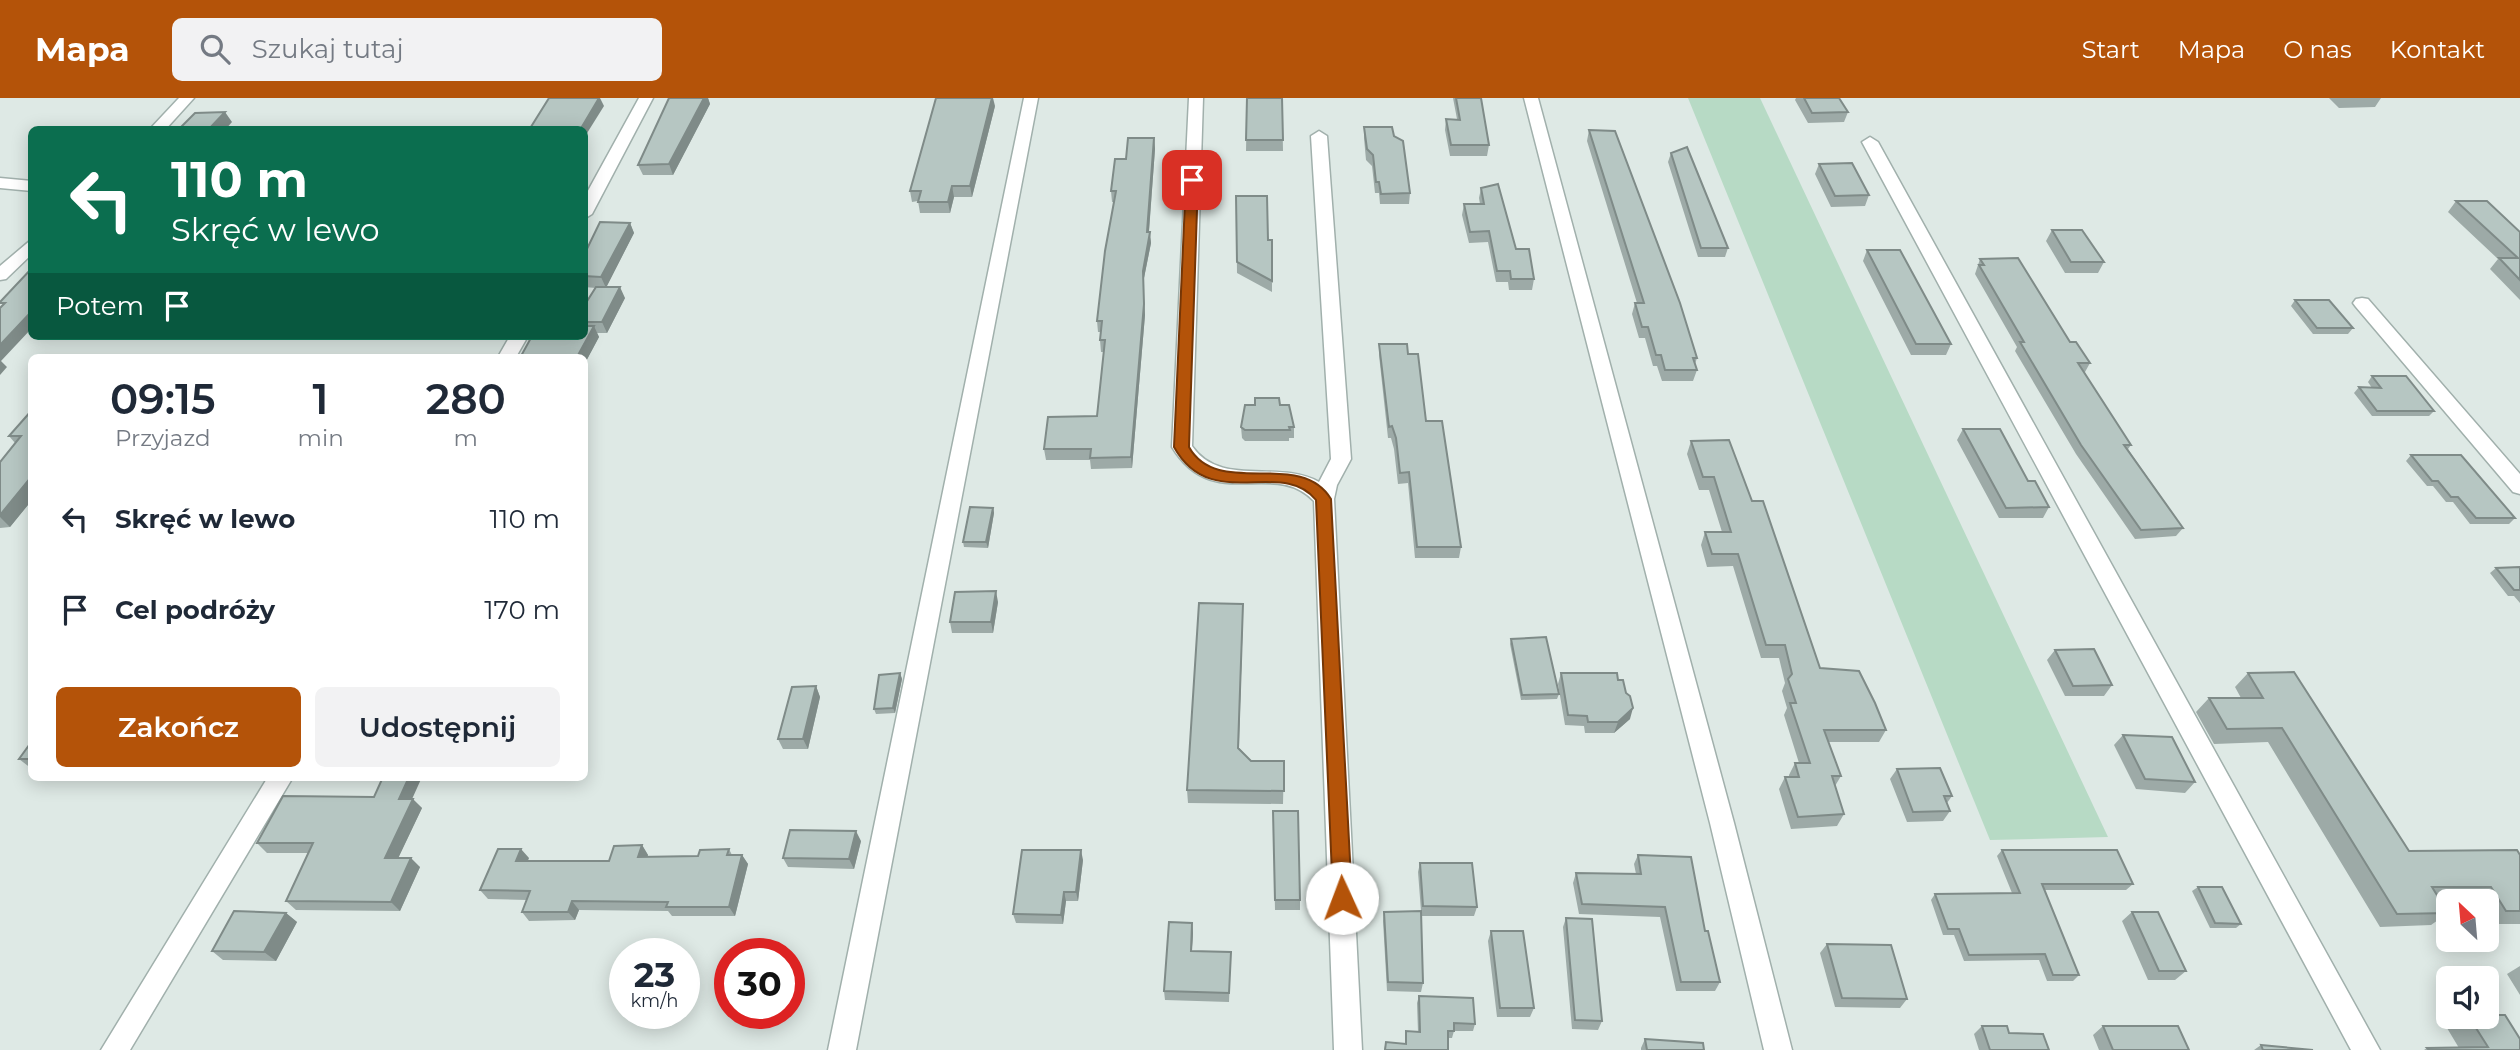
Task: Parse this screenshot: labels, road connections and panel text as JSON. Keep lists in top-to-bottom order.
{
  "north": "top left",
  "page": {
    "header": "Mapa",
    "search": "Szukaj tutaj",
    "nav": [
      "Start",
      "Mapa",
      "O nas",
      "Kontakt"
    ],
    "turn": ["110 m", "Skręć w lewo"],
    "then": "Potem",
    "eta": [
      "09:15",
      "Przyjazd",
      "1",
      "min",
      "280",
      "m"
    ],
    "list": [
      {
        "name": "Skręć w lewo",
        "value": "110 m"
      },
      {
        "name": "Cel podróży",
        "value": "170 m"
      }
    ],
    "buttons": ["Zakończ", "Udostępnij"],
    "speed": "23 km/h",
    "limit": "30"
  }
}
